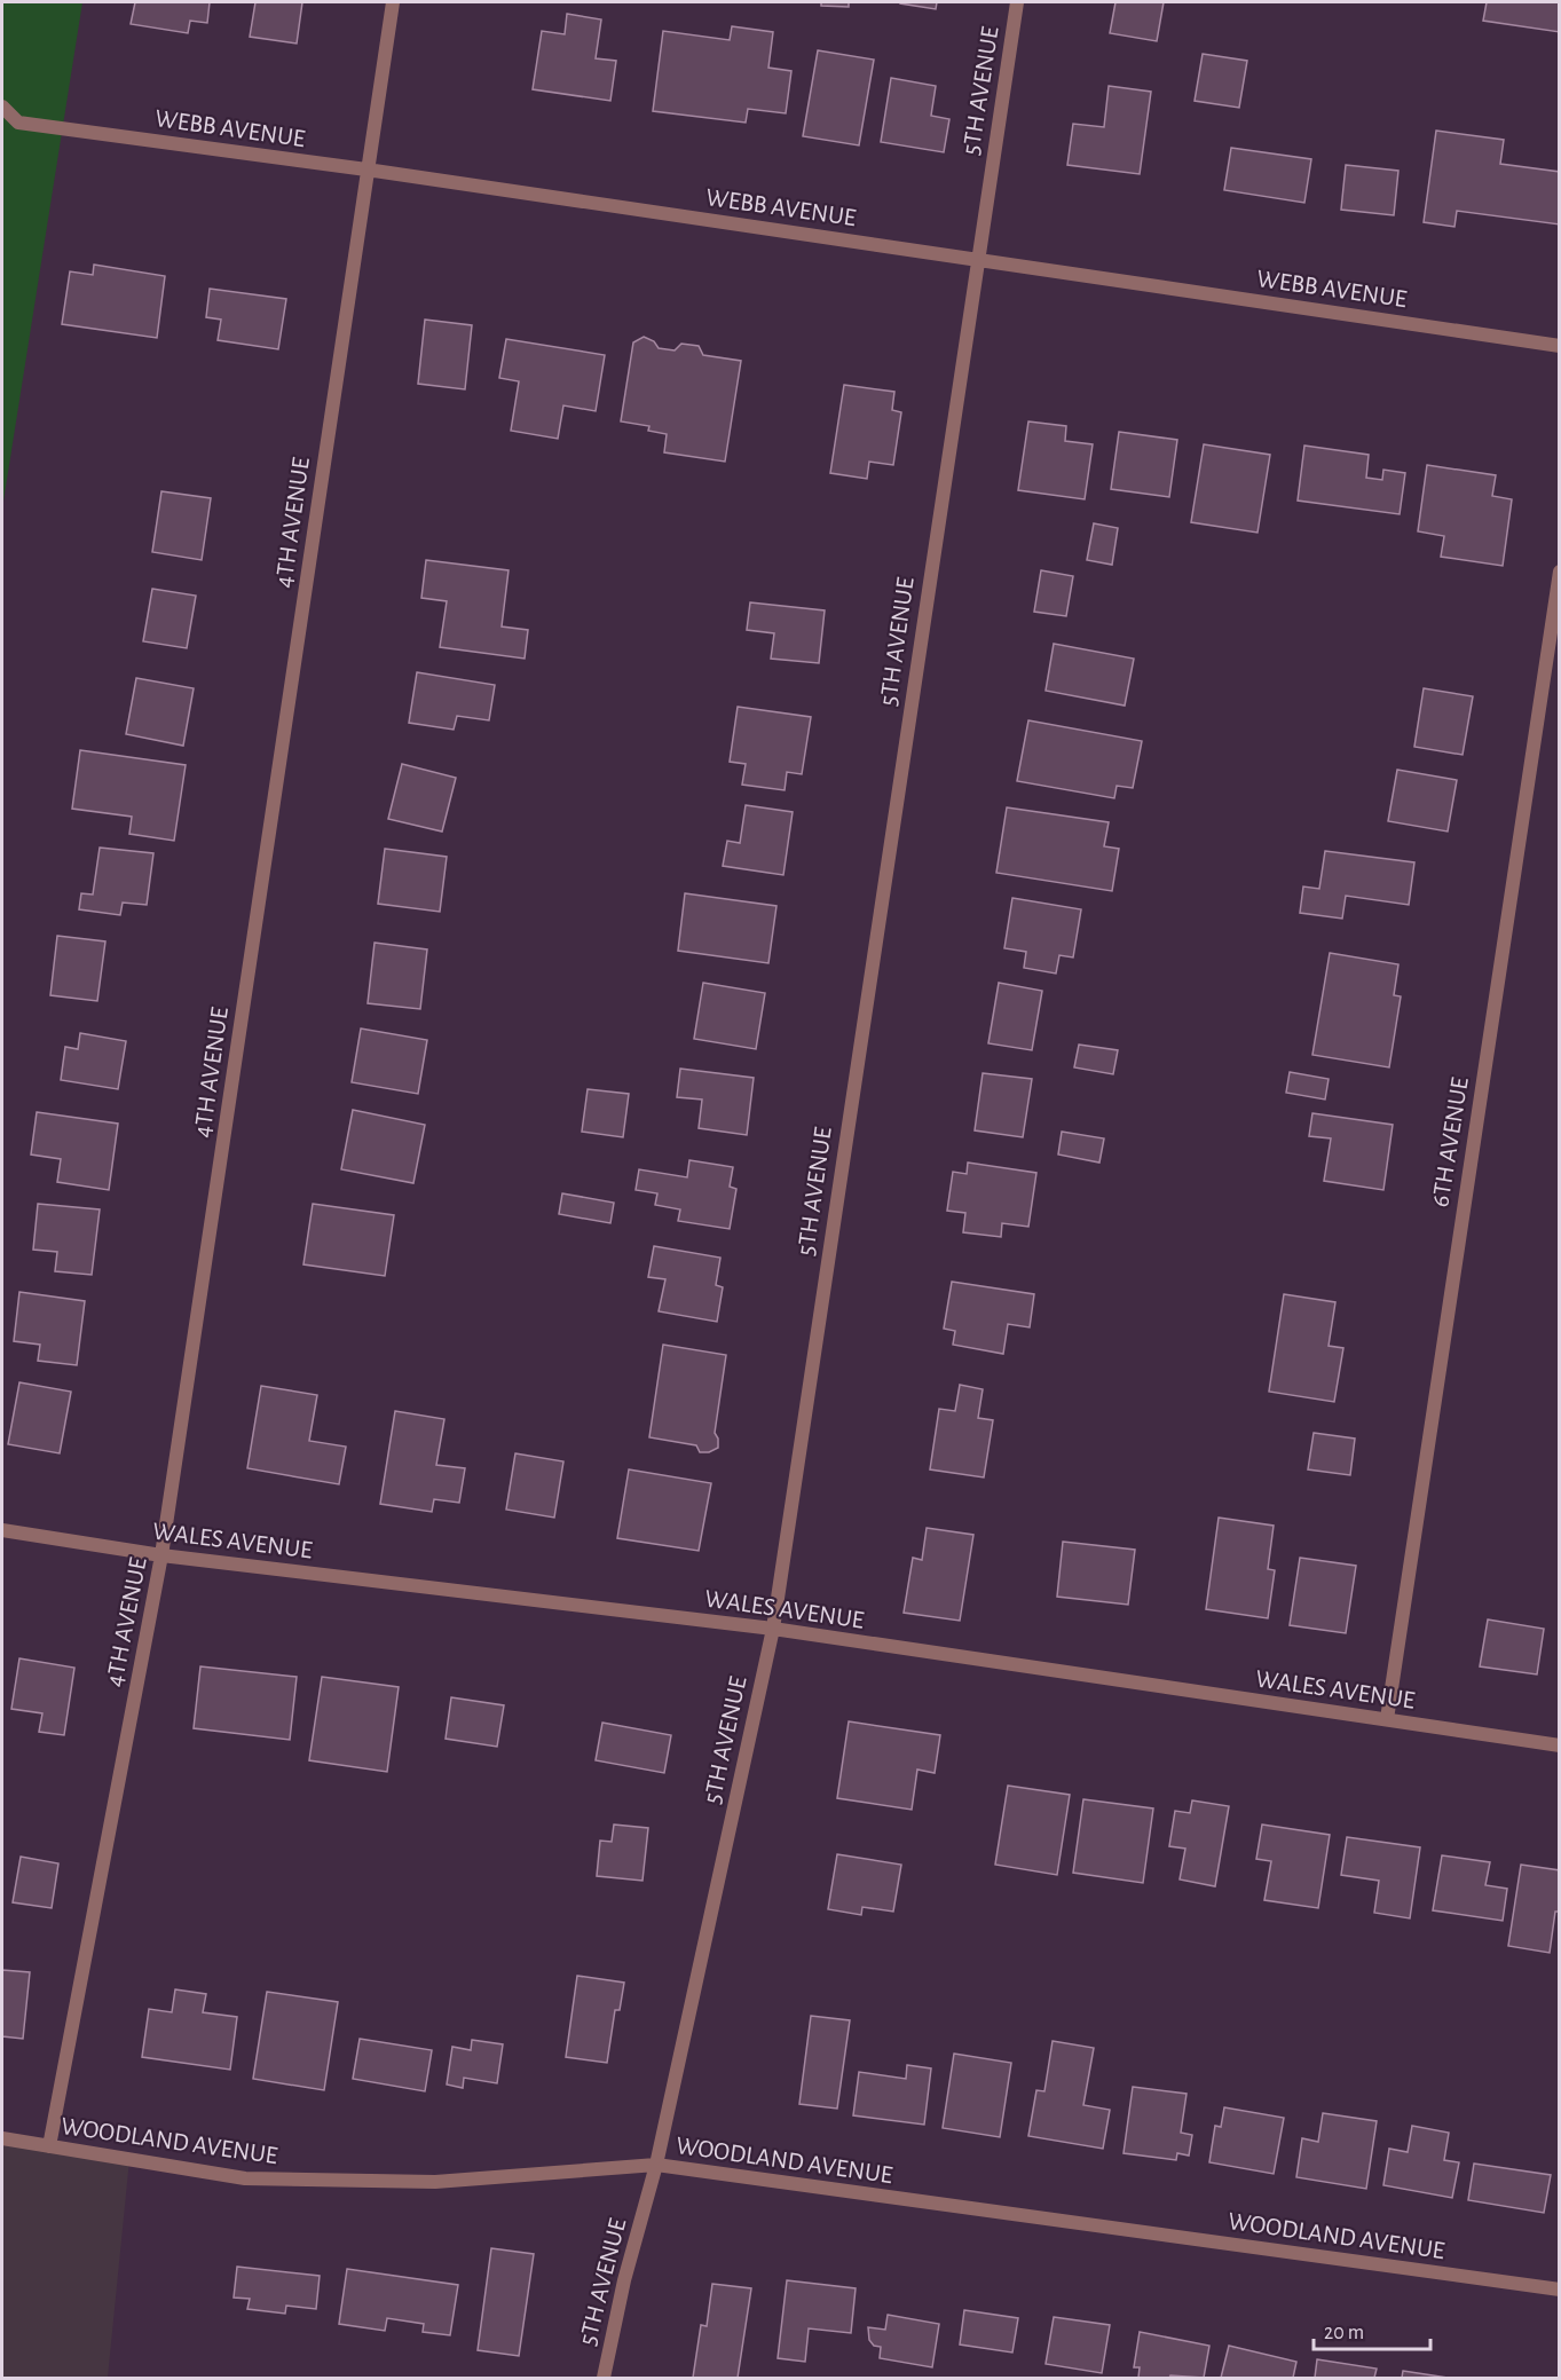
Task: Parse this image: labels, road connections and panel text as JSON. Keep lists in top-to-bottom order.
{
  "streets": {
    "street": [
      "5TH AVENUE",
      "WEBB AVENUE",
      "4TH AVENUE",
      "6TH AVENUE",
      "WALES AVENUE",
      "WOODLAND AVENUE"
    ]
  },
  "crossings": [
    ["5TH AVENUE", "WEBB AVENUE"],
    ["5TH AVENUE", "WALES AVENUE"],
    ["5TH AVENUE", "WOODLAND AVENUE"],
    ["WEBB AVENUE", "4TH AVENUE"],
    ["4TH AVENUE", "WALES AVENUE"],
    ["4TH AVENUE", "WOODLAND AVENUE"],
    ["6TH AVENUE", "WALES AVENUE"]
  ],
  "scale_bar": "20 m"
}
